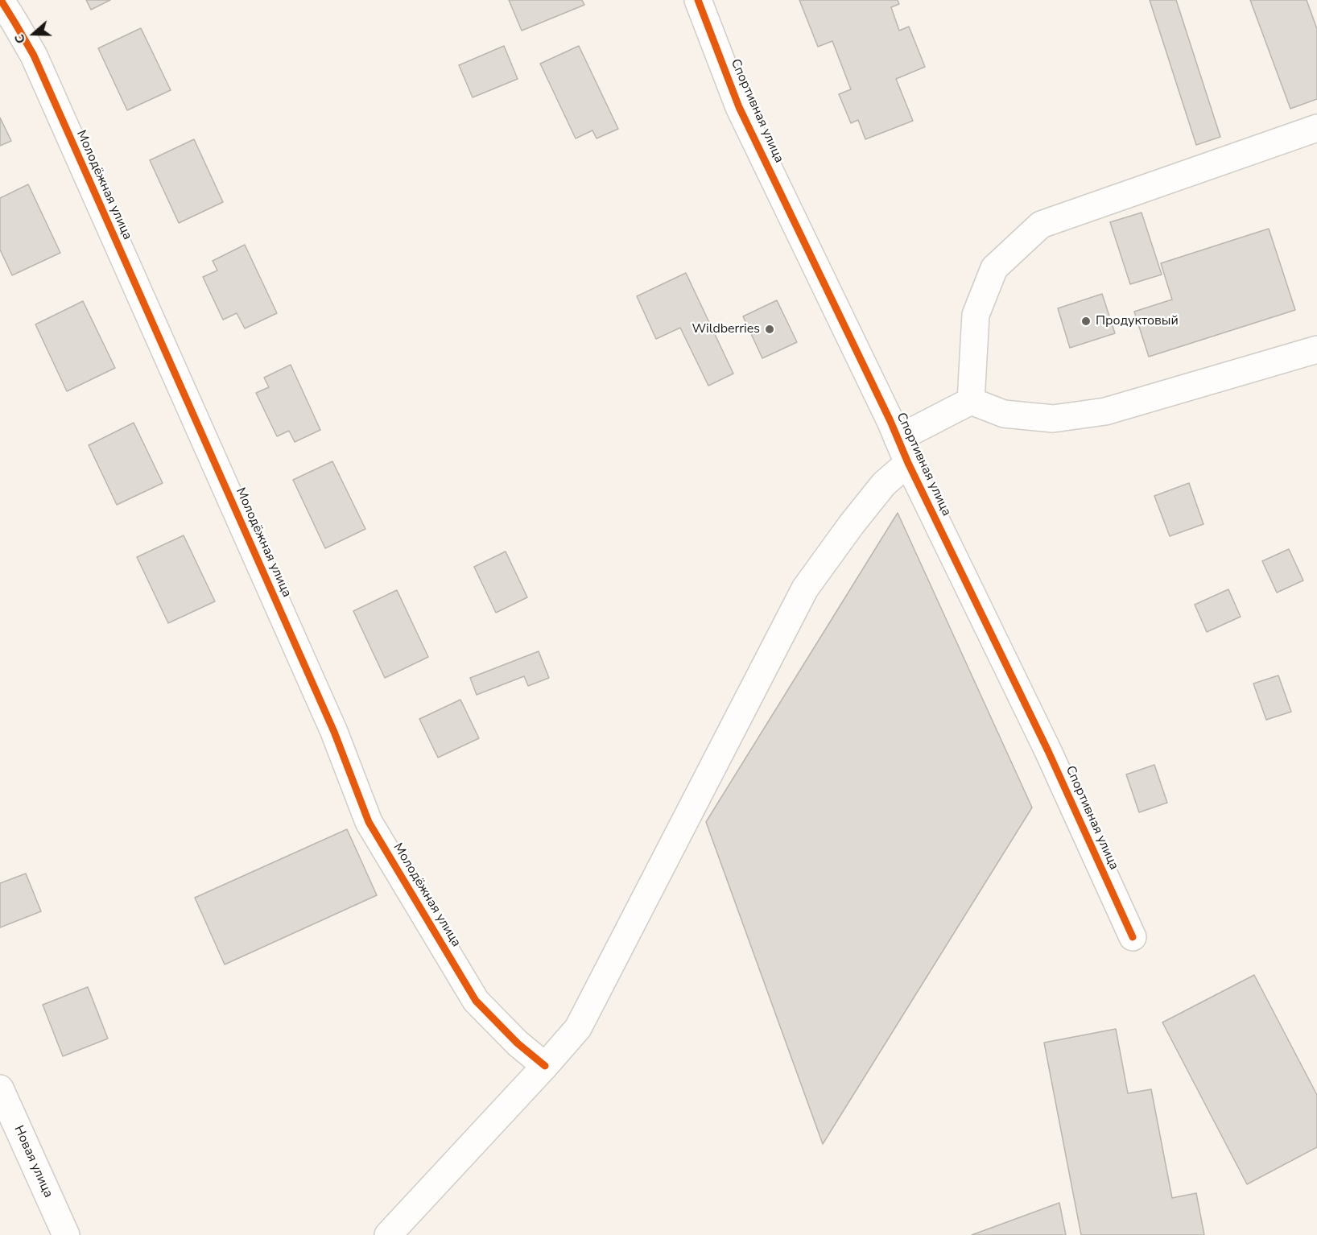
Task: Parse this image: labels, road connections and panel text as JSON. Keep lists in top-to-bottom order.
{
  "streets": {
    "street": ["Спортивная улица", "Молодёжная улица", "Новая улица"]
  },
  "places": ["Продуктовый", "Wildberries"],
  "north": "left"
}
